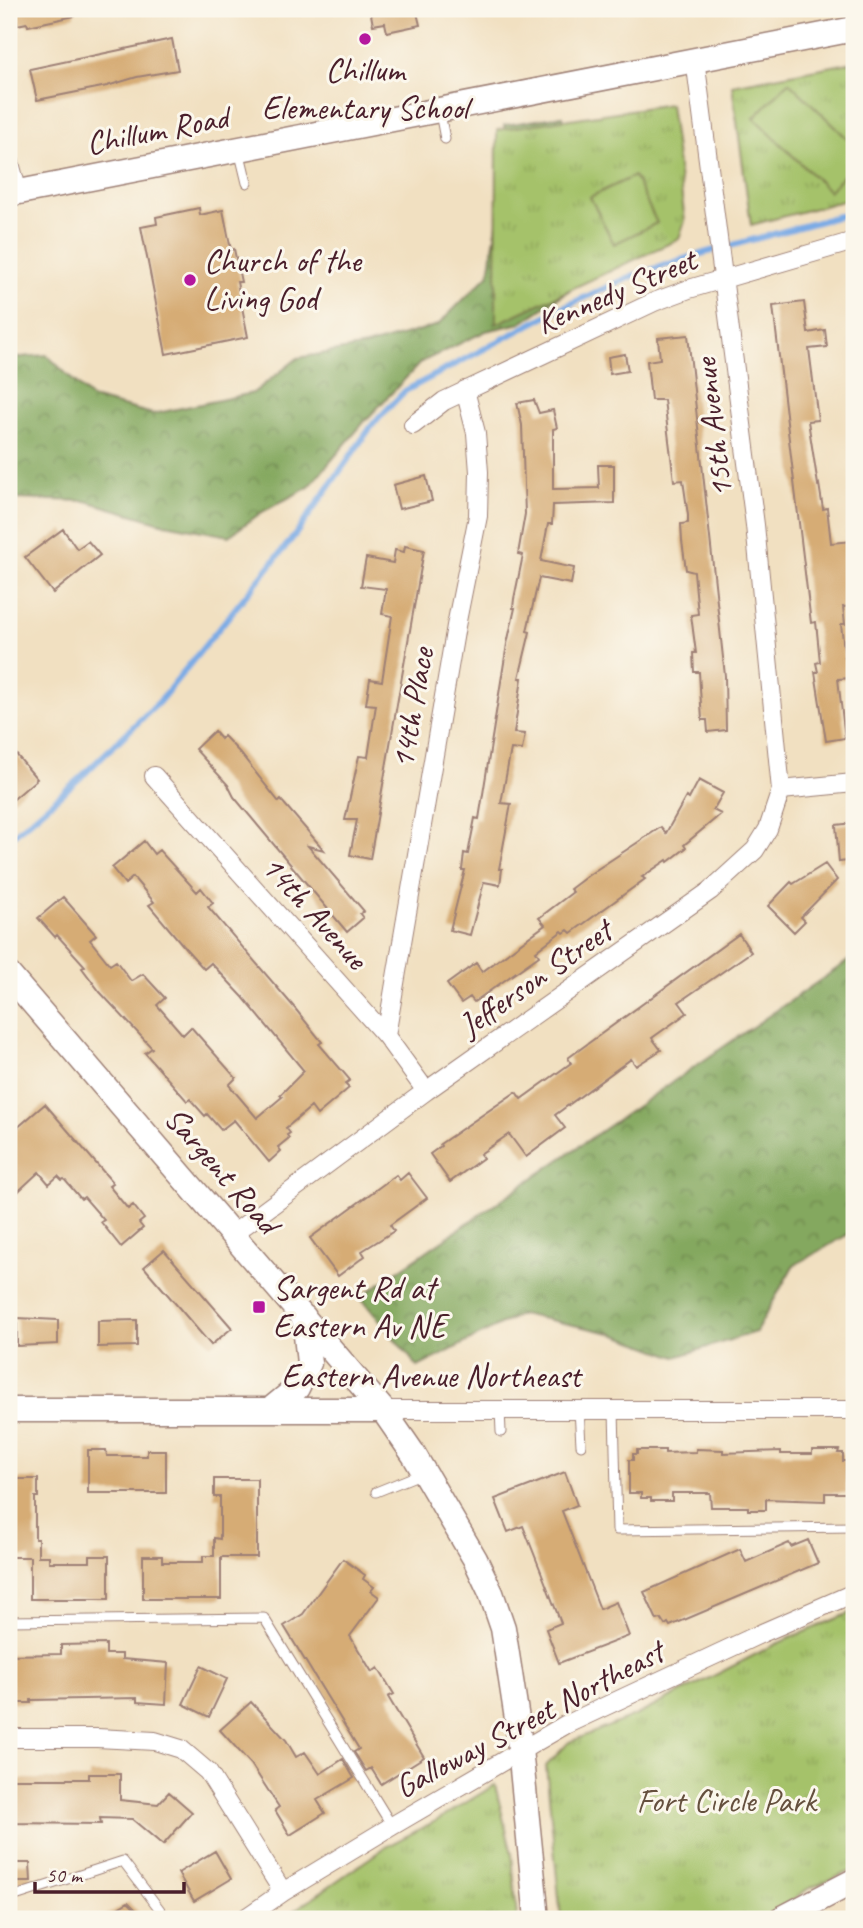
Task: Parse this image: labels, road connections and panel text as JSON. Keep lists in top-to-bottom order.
{
  "streets": {
    "main road": ["Chillum Road", "Sargent Road", "Eastern Avenue Northeast"],
    "street": [
      "Kennedy Street",
      "15th Avenue",
      "14th Place",
      "14th Avenue",
      "Jefferson Street",
      "Galloway Street Northeast"
    ]
  },
  "crossings": [
    ["Chillum Road", "15th Avenue"],
    ["Kennedy Street", "15th Avenue"],
    ["Kennedy Street", "14th Place"],
    ["15th Avenue", "Jefferson Street"],
    ["14th Place", "14th Avenue"],
    ["14th Avenue", "Jefferson Street"],
    ["Jefferson Street", "Sargent Road"],
    ["Sargent Road", "Eastern Avenue Northeast"],
    ["Sargent Road", "Galloway Street Northeast"]
  ],
  "parks": ["Fort Circle Park"],
  "places": {
    "other": ["Chillum Elementary School", "Church of the Living God"],
    "transit": ["Sargent Rd at Eastern Av NE"]
  },
  "scale_bar": "50 m"
}
